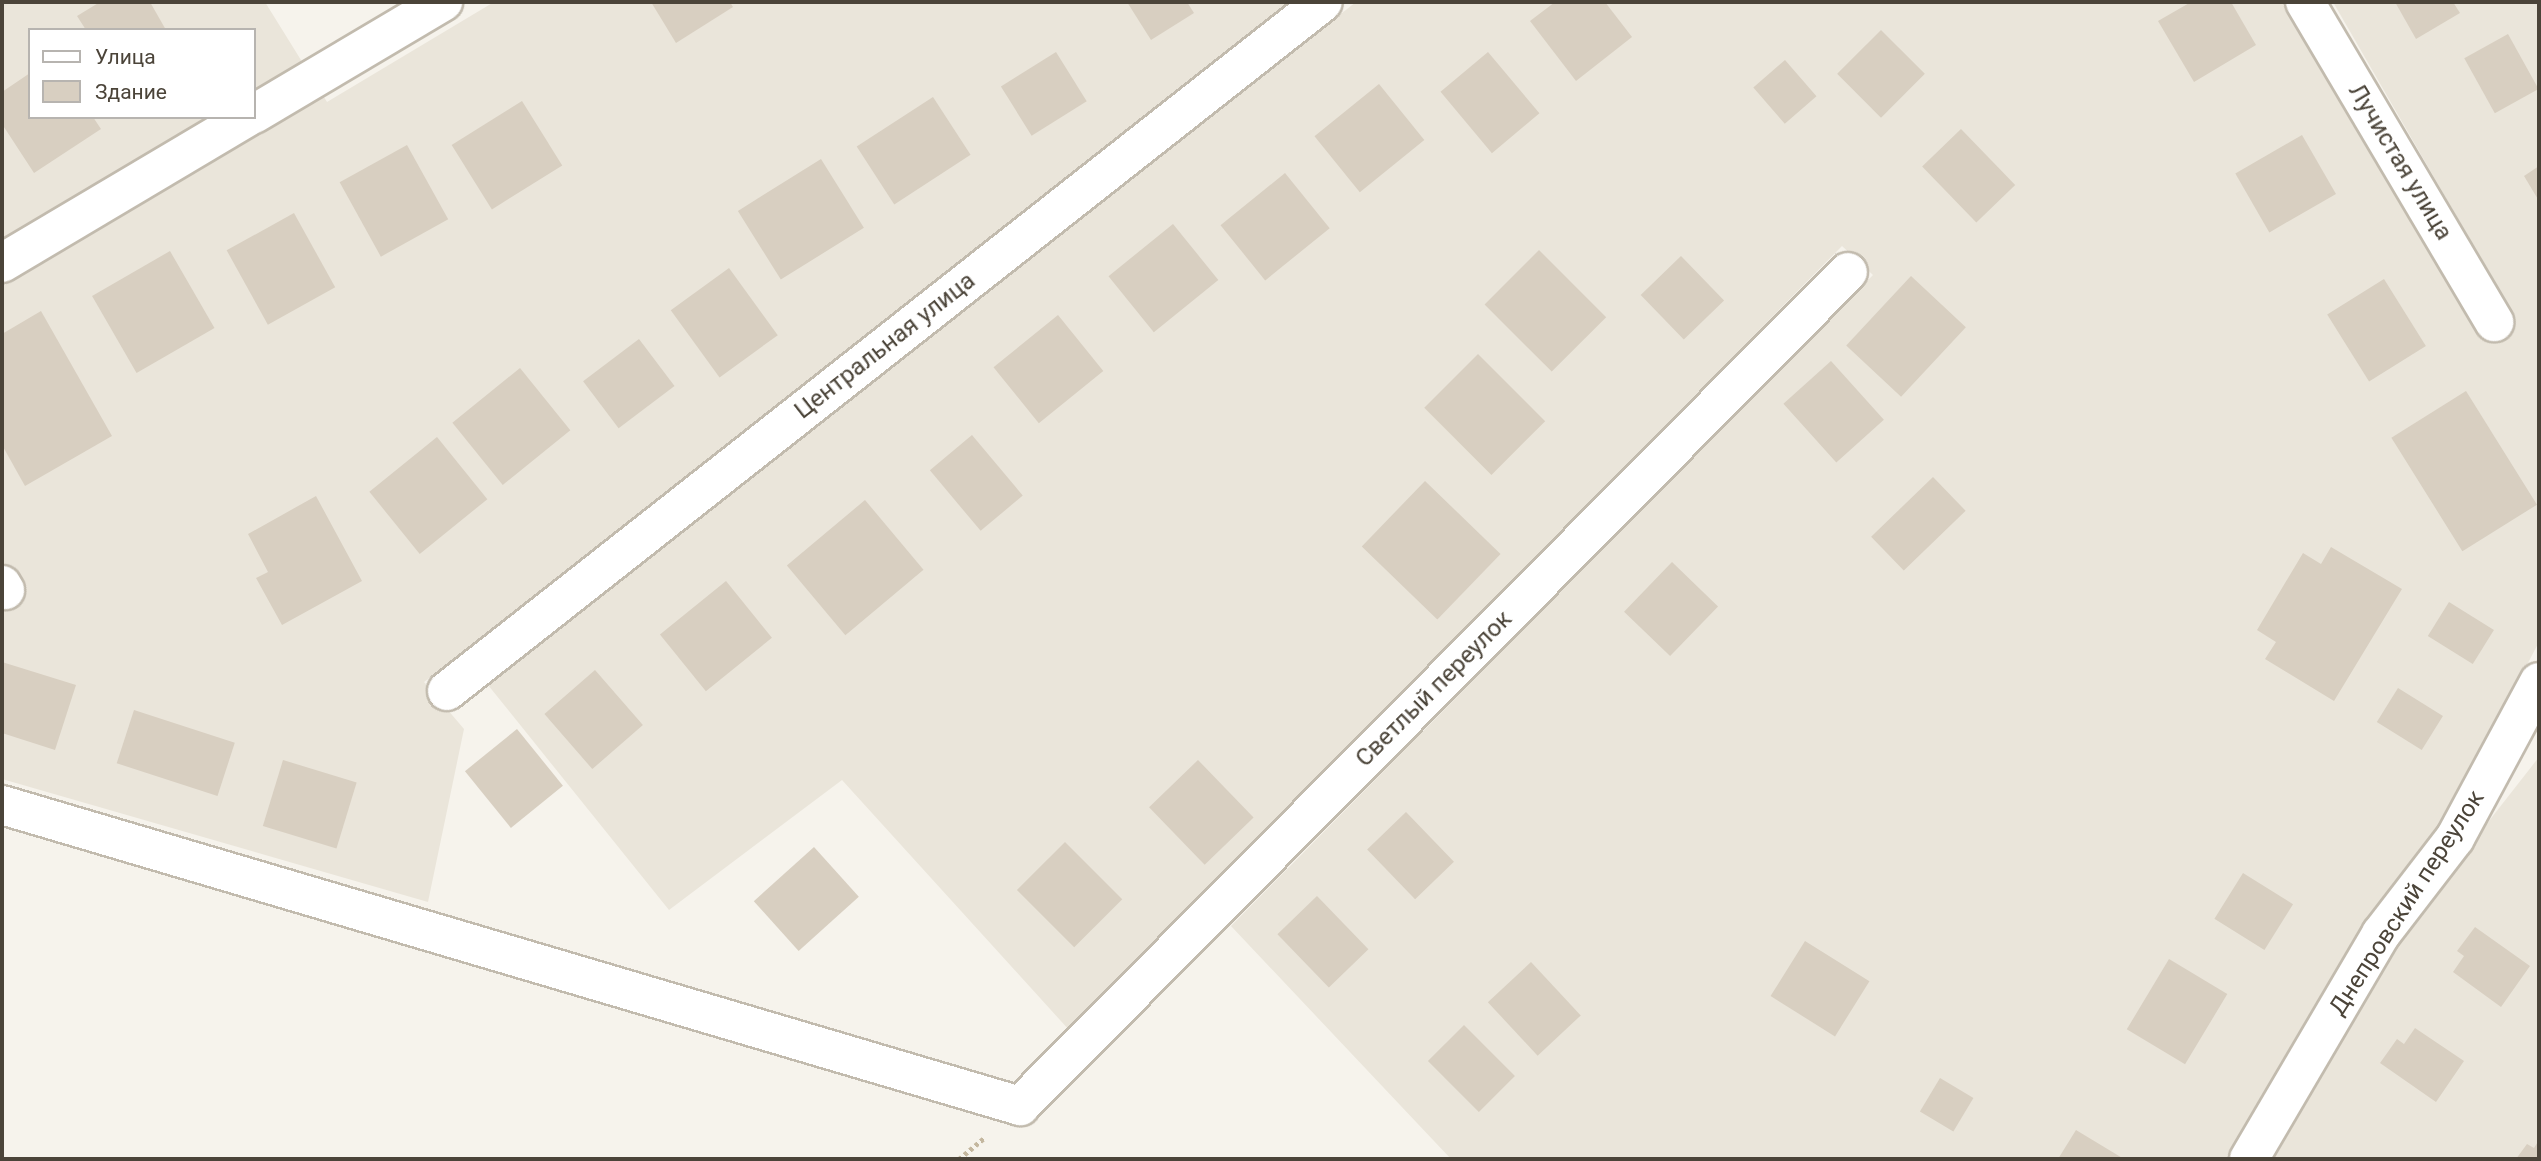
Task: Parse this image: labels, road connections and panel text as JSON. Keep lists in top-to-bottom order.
{
  "streets": {
    "street": [
      "Лучистая улица",
      "Центральная улица",
      "Светлый переулок",
      "Днепровский переулок"
    ]
  },
  "legend": ["Улица", "Здание"]
}
